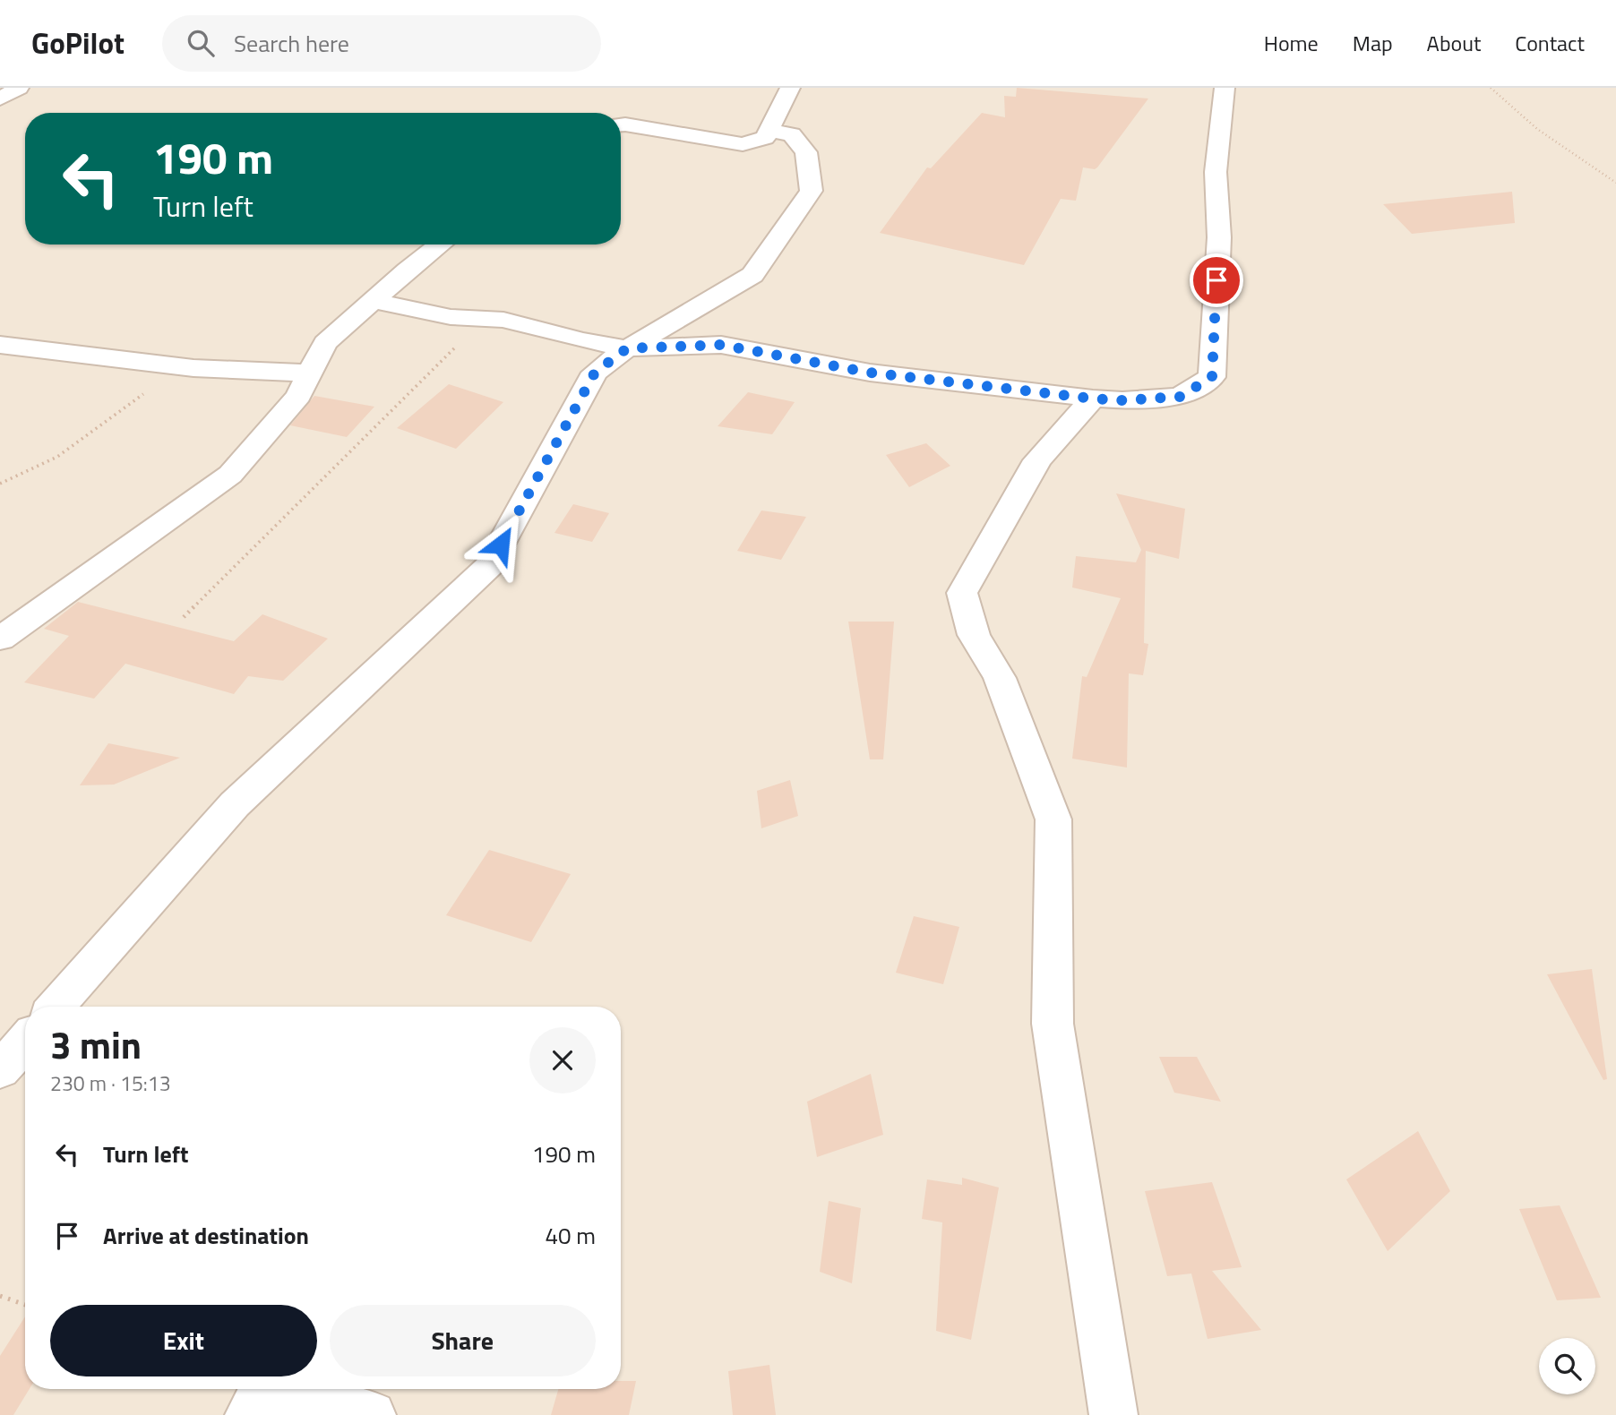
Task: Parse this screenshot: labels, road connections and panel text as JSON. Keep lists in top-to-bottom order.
{
  "page": {
    "header": "GoPilot",
    "search": "Search here",
    "nav": [
      "Home",
      "Map",
      "About",
      "Contact"
    ],
    "turn": ["190 m", "Turn left"],
    "heading": ["3 min", "230 m · 15:13"],
    "list": [
      {
        "name": "Turn left",
        "value": "190 m"
      },
      {
        "name": "Arrive at destination",
        "value": "40 m"
      }
    ],
    "buttons": ["Exit", "Share"]
  }
}
